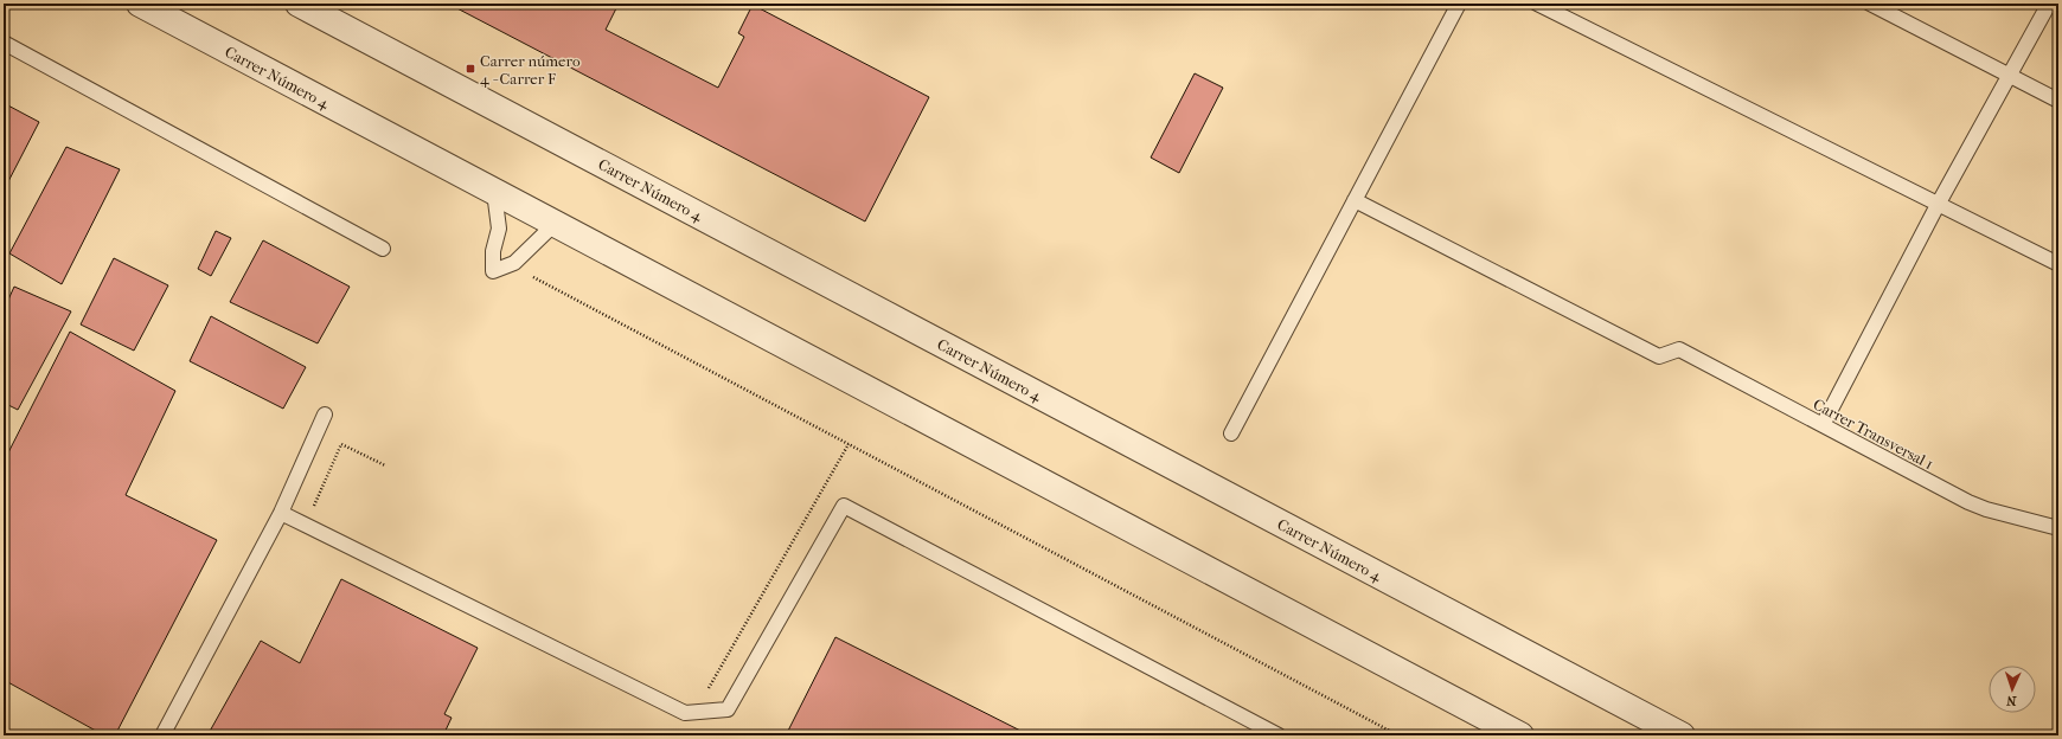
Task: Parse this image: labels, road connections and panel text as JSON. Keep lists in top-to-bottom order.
{
  "streets": {
    "street": ["Carrer Número 4"],
    "lane": ["Carrer Transversal 1"]
  },
  "places": {
    "transit": ["Carrer número 4 - Carrer F"]
  },
  "north": "bottom"
}
